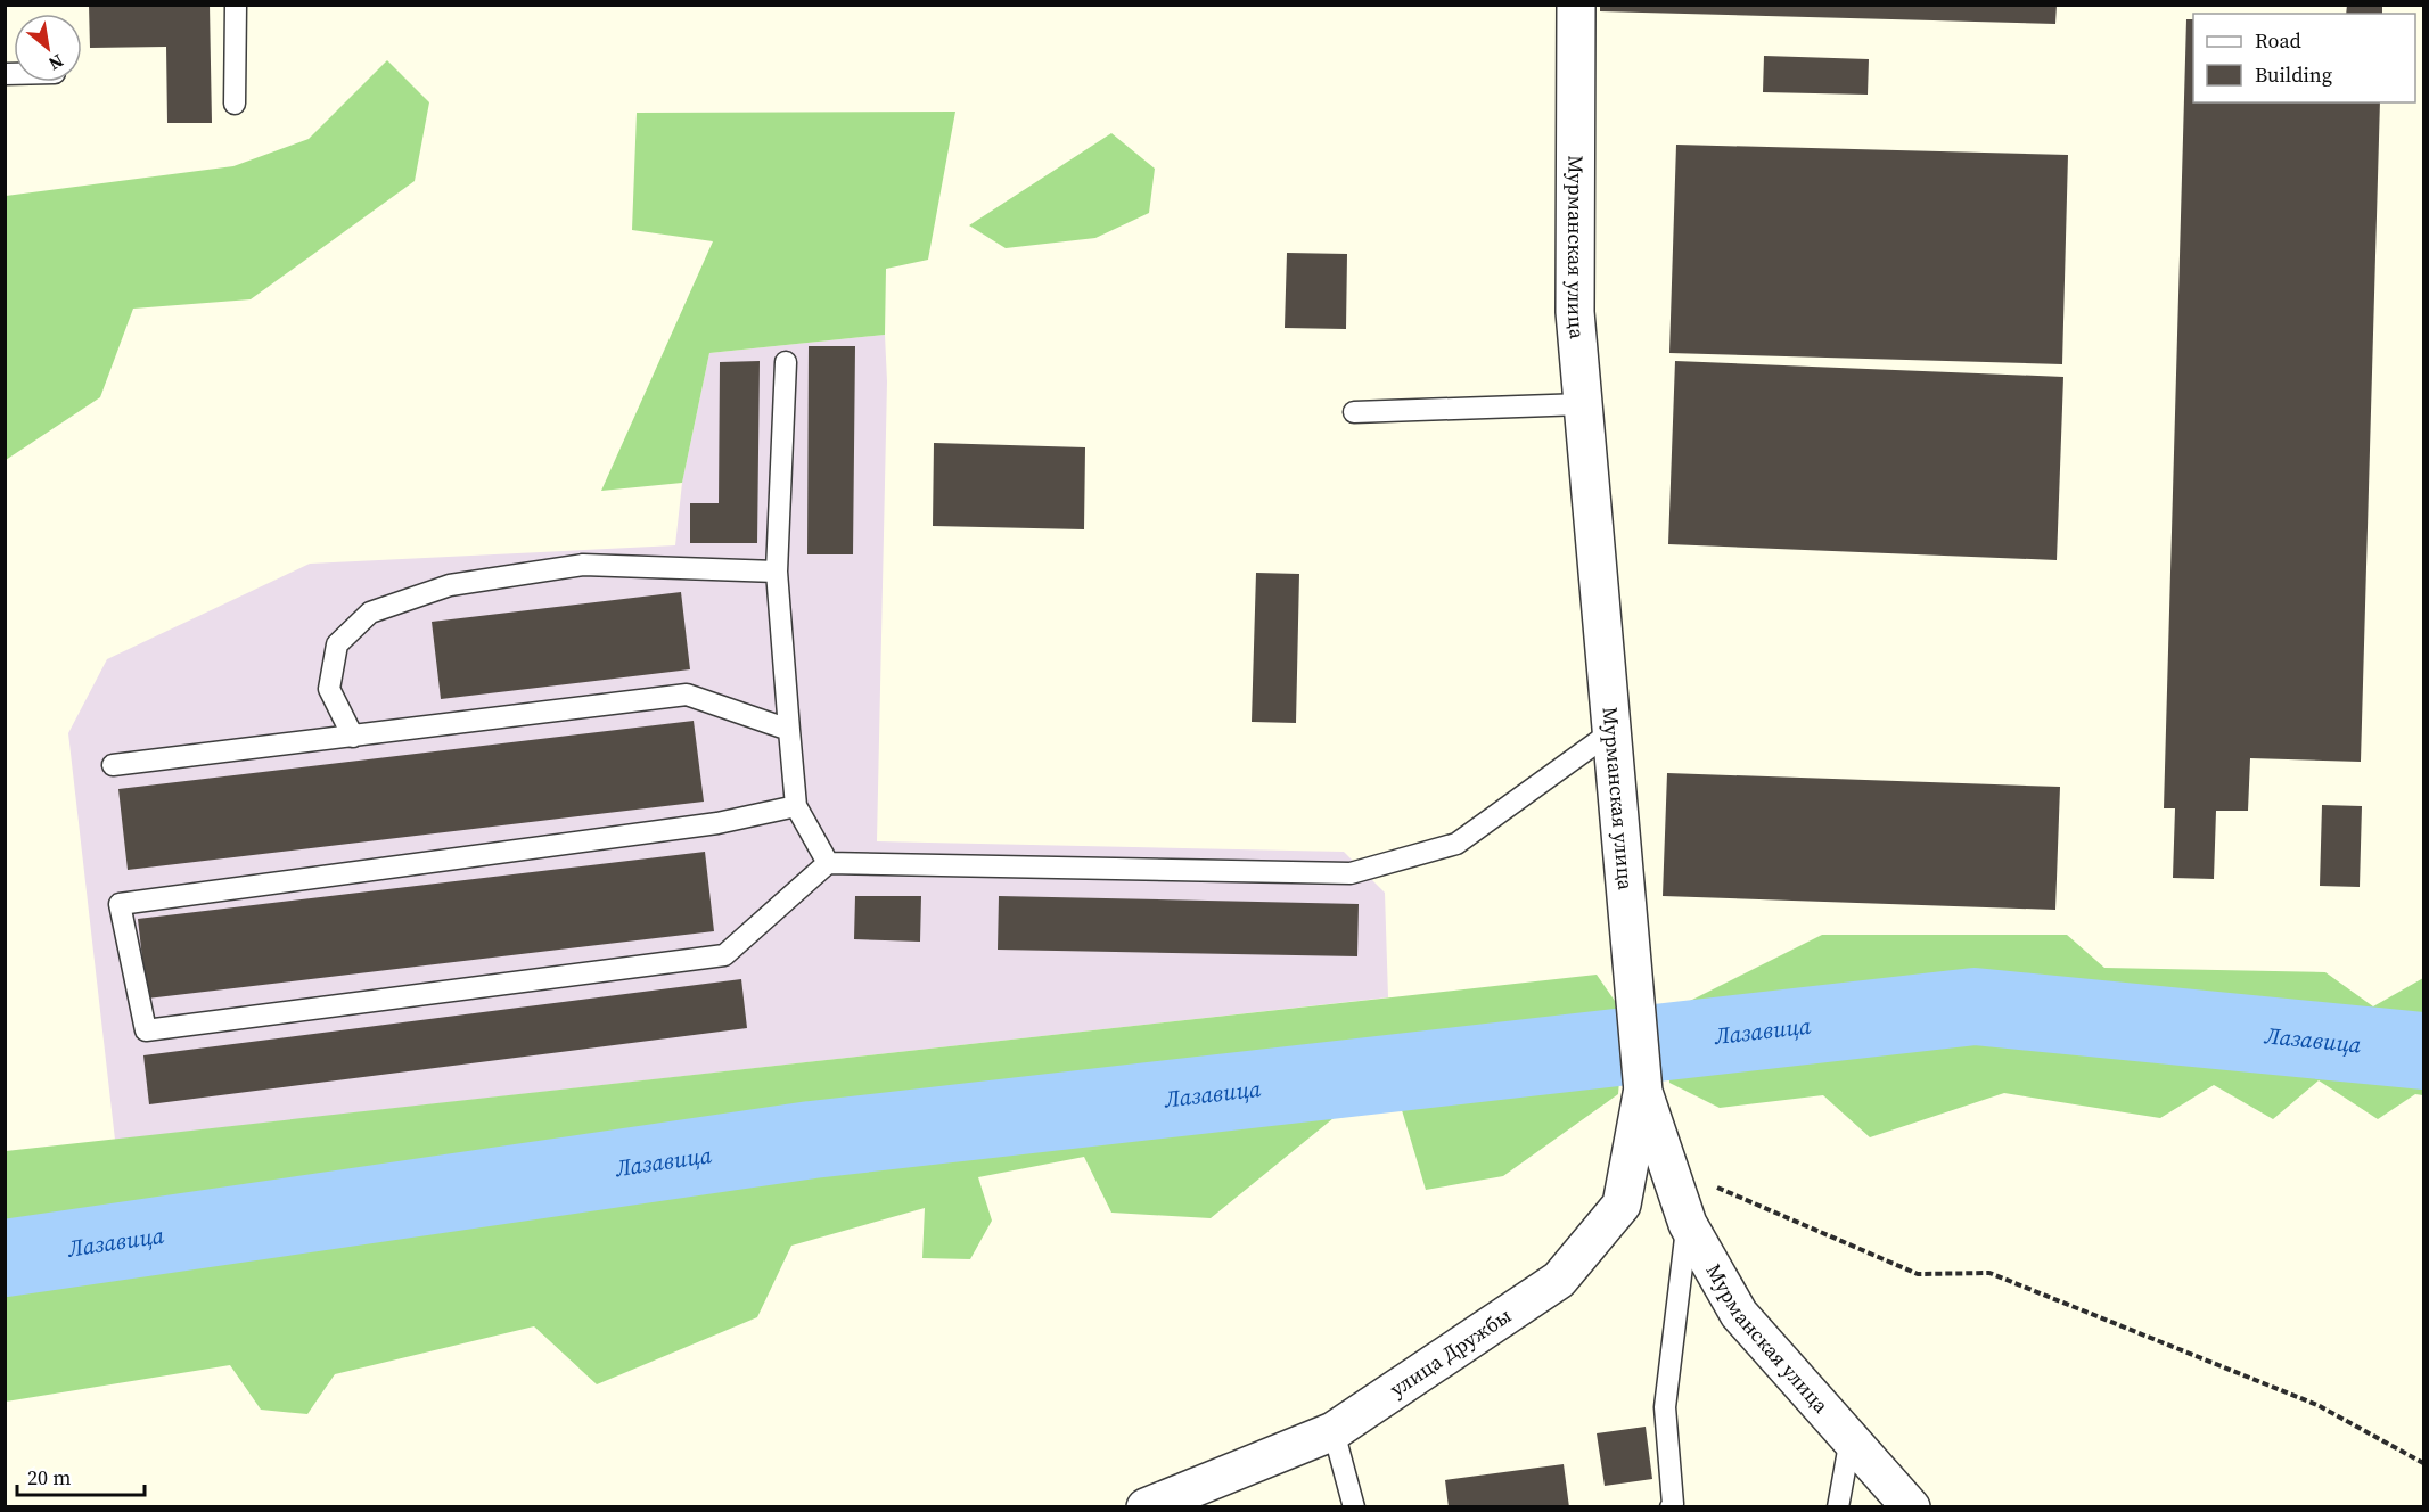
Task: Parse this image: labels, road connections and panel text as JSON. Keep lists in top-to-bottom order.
{
  "streets": {
    "street": ["Мурманская улица", "улица Дружбы"]
  },
  "crossings": [
    ["Мурманская улица", "улица Дружбы"]
  ],
  "water": ["Лазавица"],
  "legend": ["Road", "Building"],
  "scale_bar": "20 m",
  "north": "bottom right"
}
